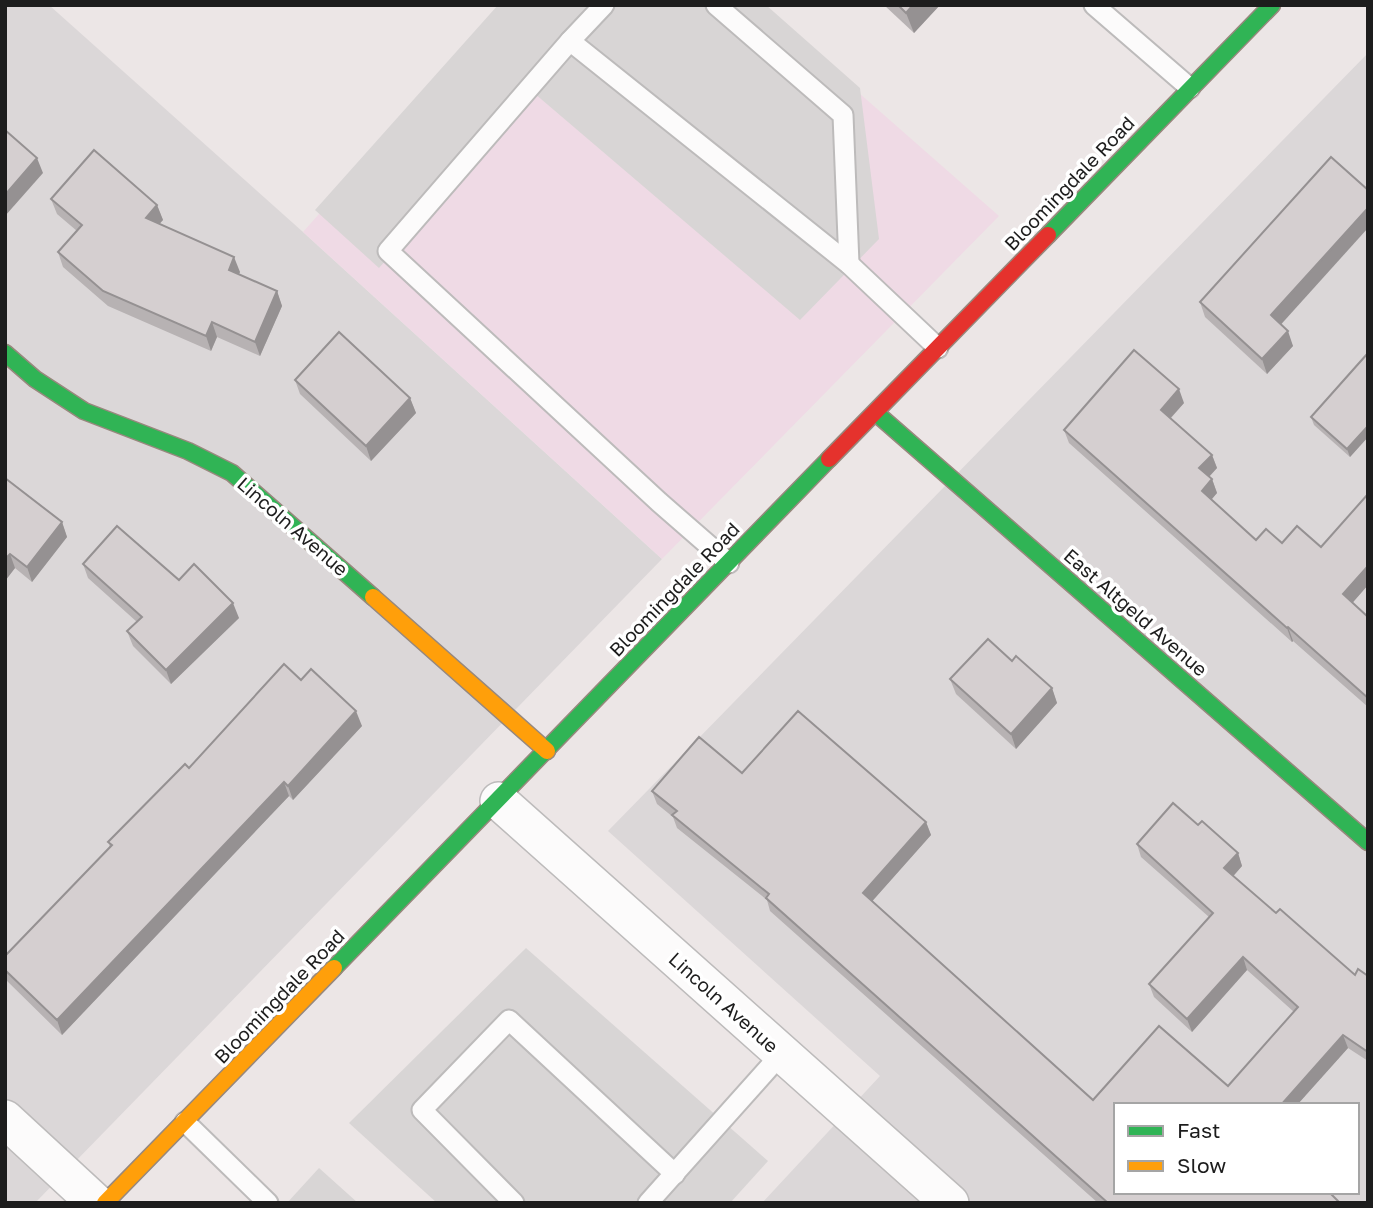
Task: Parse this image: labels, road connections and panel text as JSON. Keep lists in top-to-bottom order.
{
  "streets": {
    "main road": ["Bloomingdale Road", "Lincoln Avenue", "East Altgeld Avenue"]
  },
  "crossings": [
    ["Bloomingdale Road", "Lincoln Avenue"],
    ["Bloomingdale Road", "East Altgeld Avenue"]
  ],
  "legend": ["Fast", "Slow"]
}
